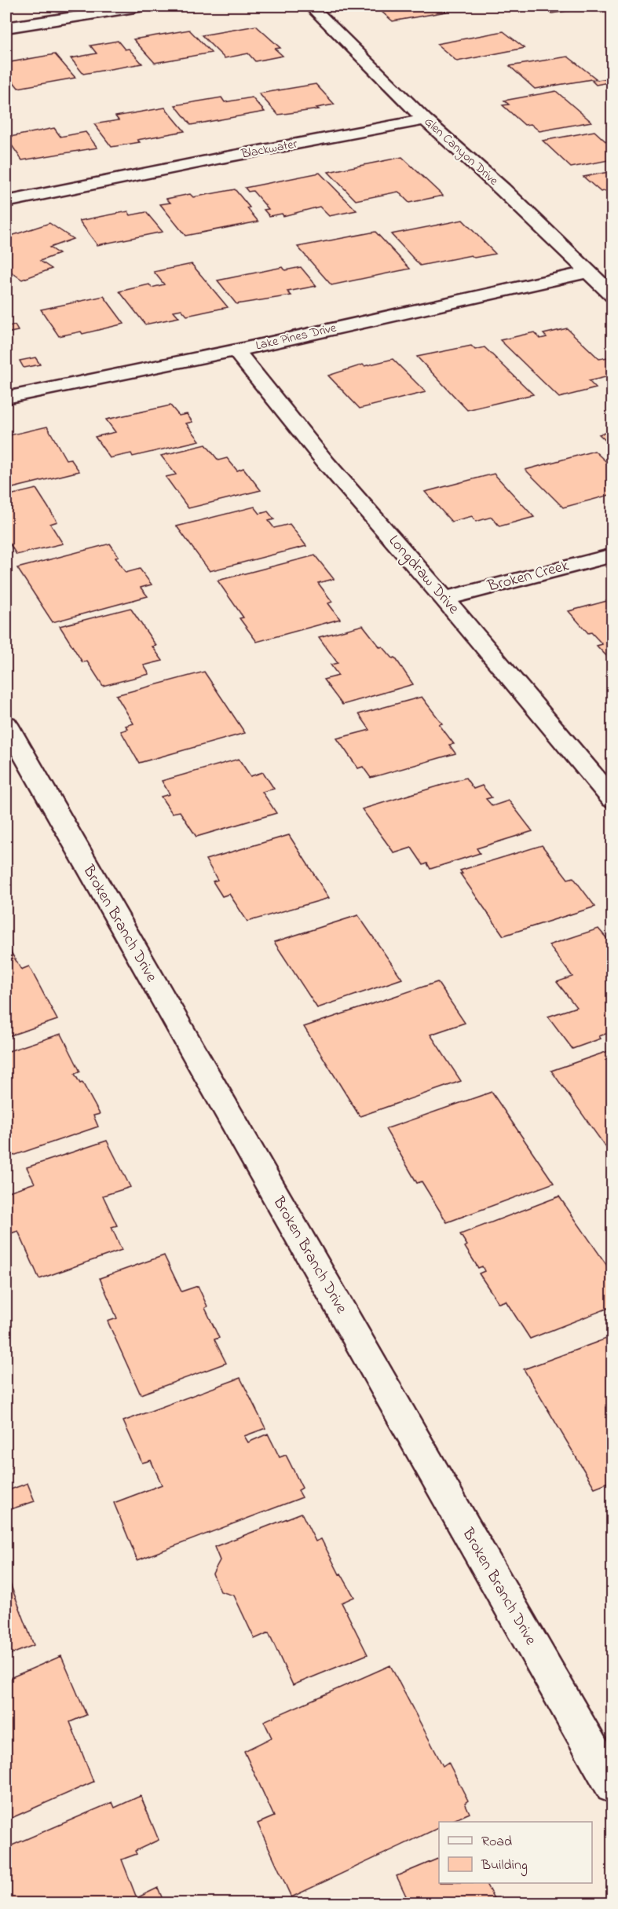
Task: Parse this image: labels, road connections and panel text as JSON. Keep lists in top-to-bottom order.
{
  "streets": {
    "street": [
      "Blackwater",
      "Glen Canyon Drive",
      "Lake Pines Drive",
      "Longdraw Drive",
      "Broken Creek",
      "Broken Branch Drive"
    ]
  },
  "crossings": [
    ["Blackwater", "Glen Canyon Drive"],
    ["Glen Canyon Drive", "Lake Pines Drive"],
    ["Lake Pines Drive", "Longdraw Drive"],
    ["Longdraw Drive", "Broken Creek"]
  ],
  "legend": ["Road", "Building"]
}
